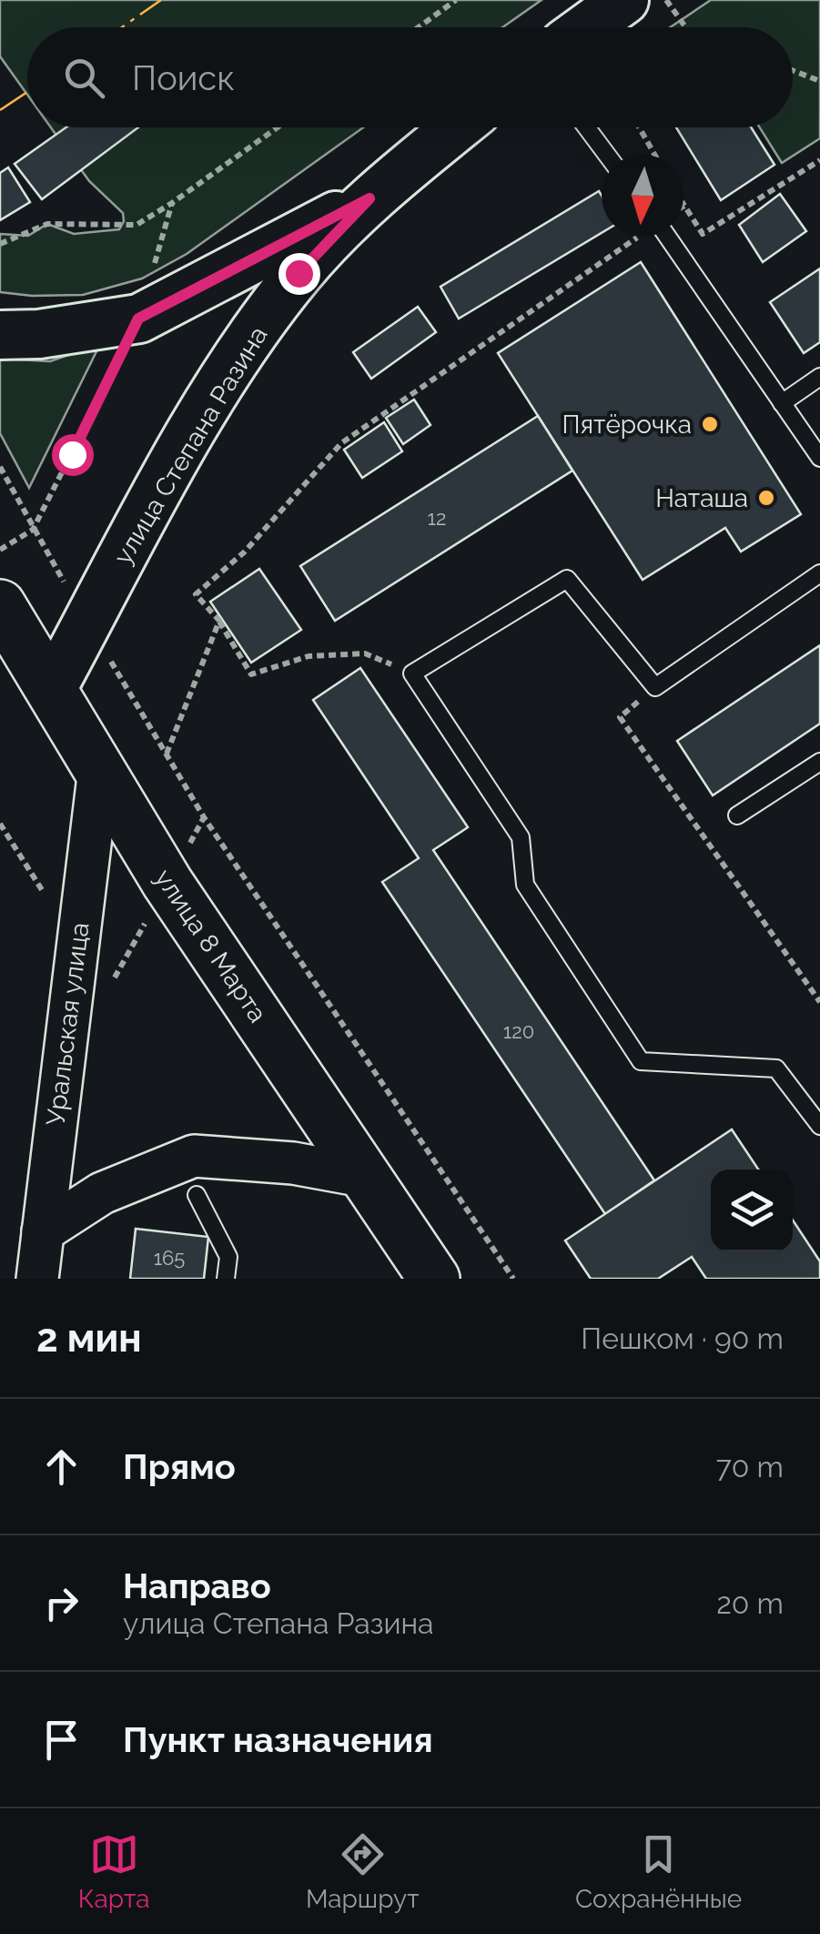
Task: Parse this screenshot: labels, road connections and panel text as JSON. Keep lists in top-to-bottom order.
{
  "streets": {
    "main road": ["улица Степана Разина", "улица 8 Марта"],
    "street": ["Уральская улица"]
  },
  "crossings": [
    ["улица Степана Разина", "улица 8 Марта"],
    ["улица 8 Марта", "Уральская улица"]
  ],
  "places": ["Пятёрочка", "Наташа"],
  "house_numbers": ["12", "120", "165"],
  "north": "bottom",
  "page": {
    "search": "Поиск",
    "heading": ["2 мин", "Пешком · 90 m"],
    "list": [
      ["Прямо", "70 m"],
      ["Направо", "улица Степана Разина", "20 m"],
      "Пункт назначения"
    ],
    "nav": ["Карта", "Маршрут", "Сохранённые"]
  }
}
